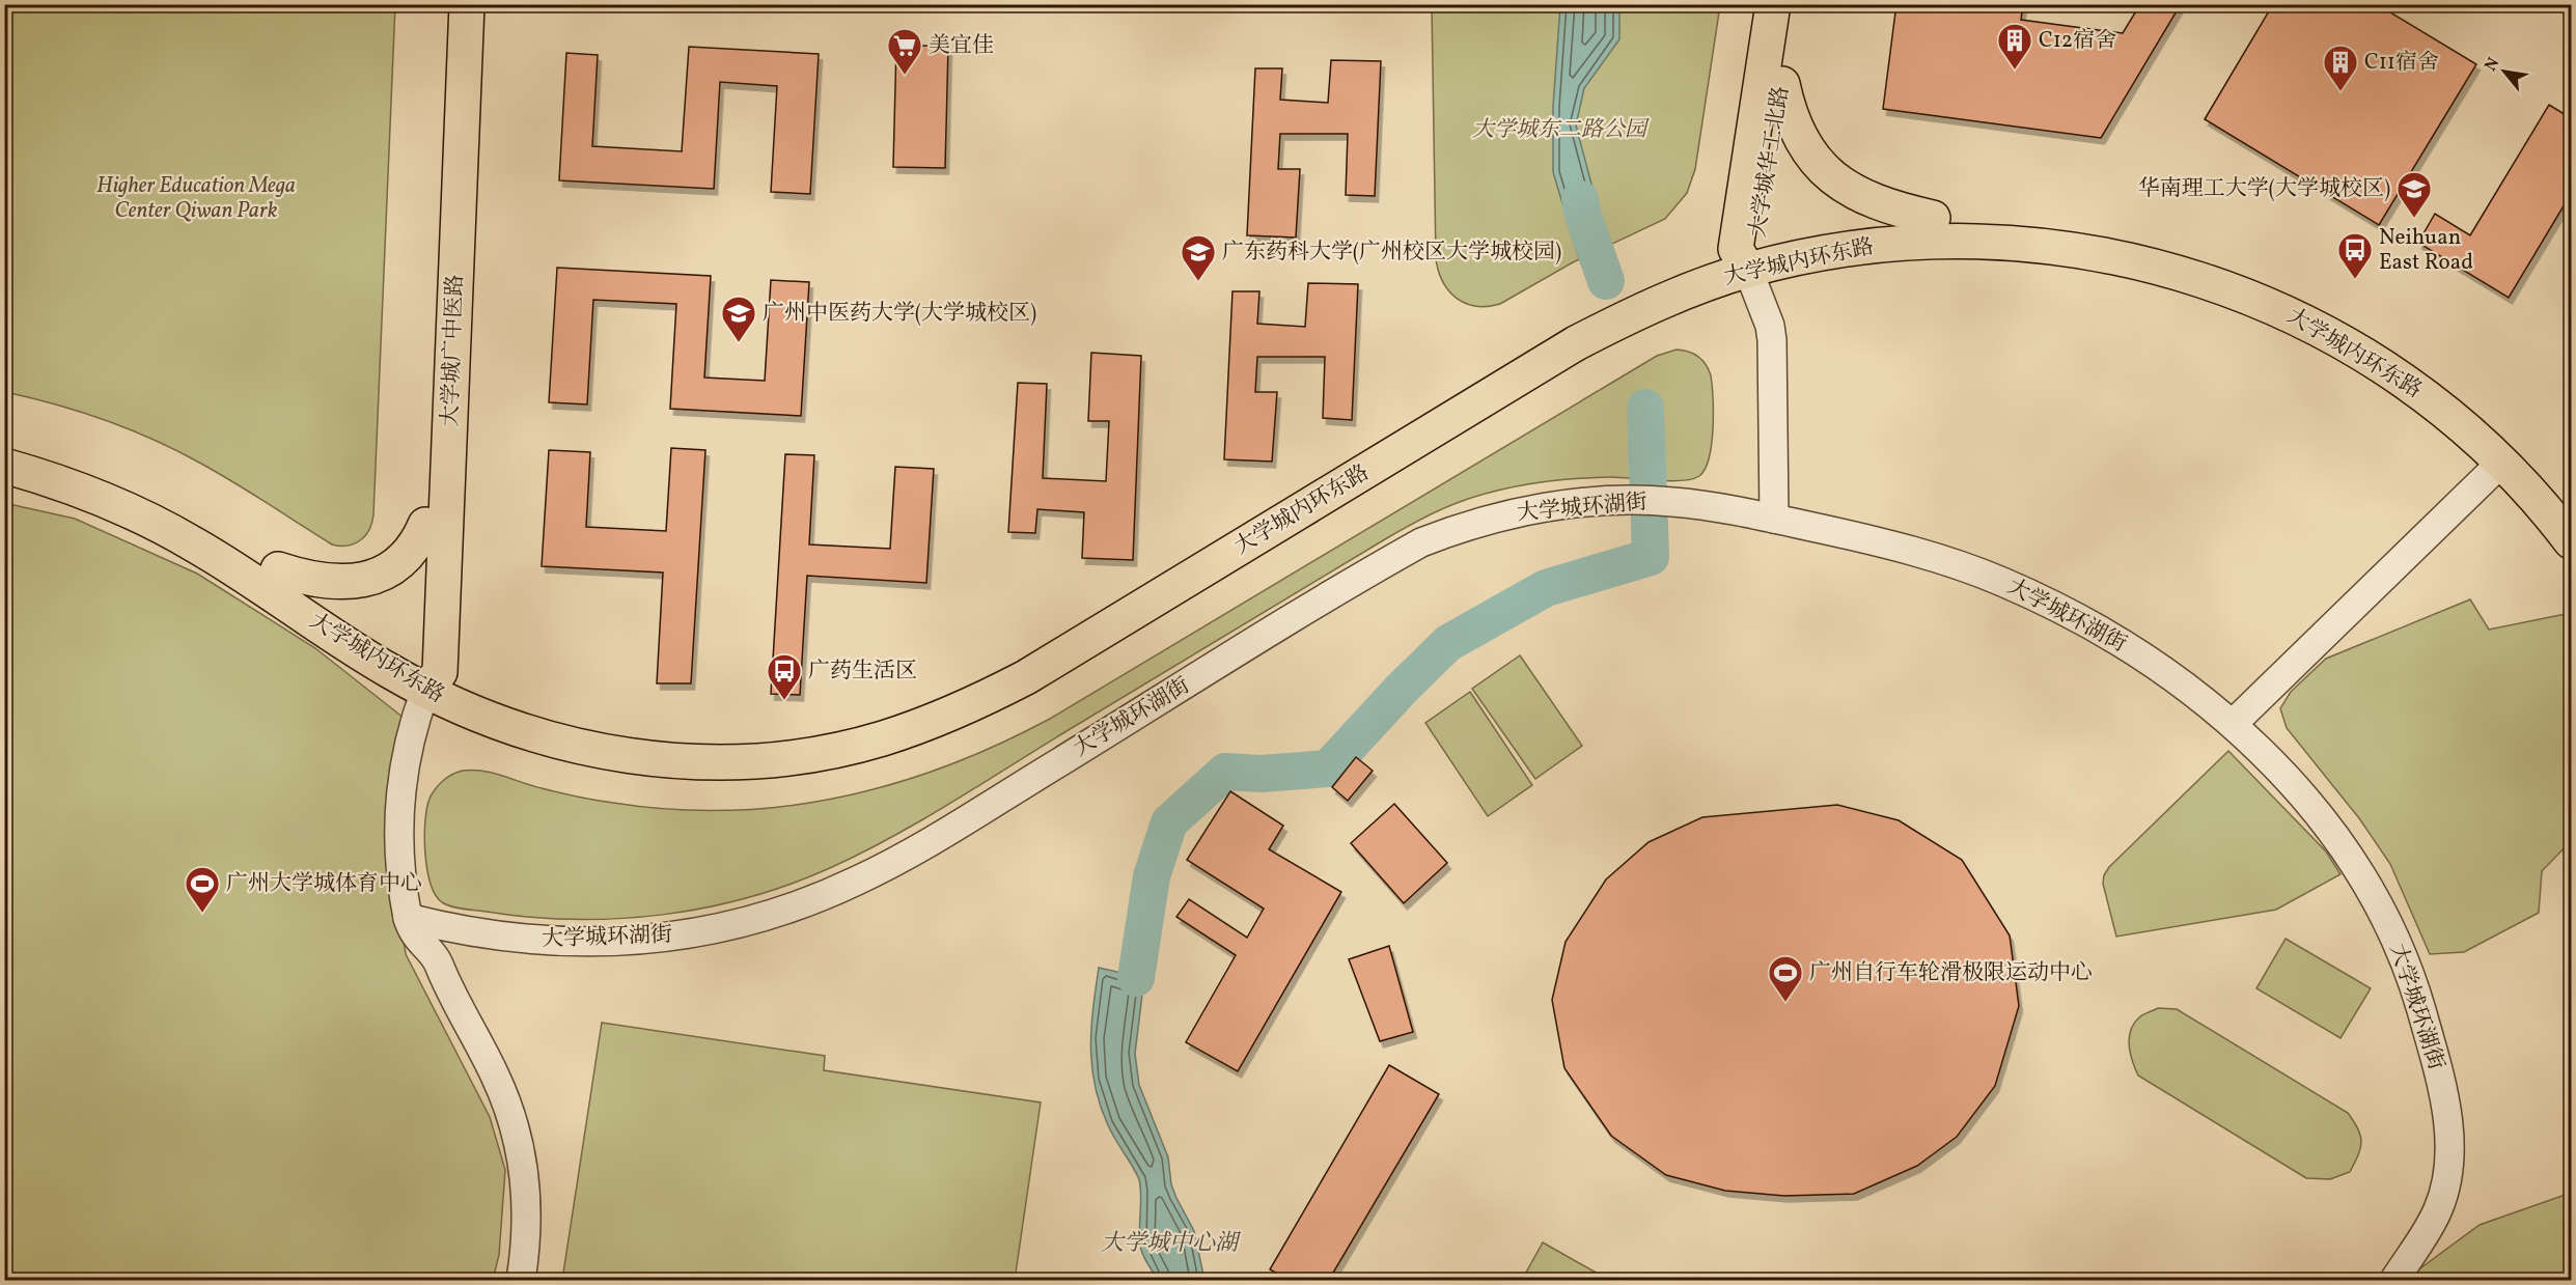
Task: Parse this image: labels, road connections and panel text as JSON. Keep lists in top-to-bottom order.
{
  "streets": {
    "main road": ["大学城华工北路", "大学城内环东路", "大学城广中医路"],
    "street": ["大学城环湖街"]
  },
  "crossings": [
    ["大学城华工北路", "大学城内环东路"],
    ["大学城内环东路", "大学城广中医路"],
    ["大学城广中医路", "大学城环湖街"]
  ],
  "water": ["大学城中心湖"],
  "parks": ["大学城东二路公园", "Higher Education Mega Center Qiwan Park"],
  "places": {
    "building": ["C12宿舍", "C11宿舍"],
    "supermarket": ["美宜佳"],
    "school or university": ["华南理工大学(大学城校区)", "广东药科大学(广州校区大学城校园)", "广州中医药大学(大学城校区)"],
    "bus stop": ["Neihuan East Road", "广药生活区"],
    "sports": ["广州大学城体育中心", "广州自行车轮滑极限运动中心"]
  },
  "north": "top left"
}
